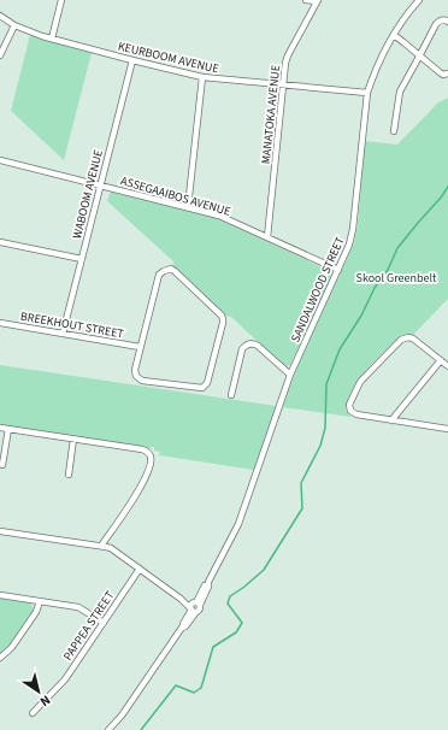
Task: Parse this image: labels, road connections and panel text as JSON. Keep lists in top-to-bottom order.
{
  "streets": {
    "street": [
      "KEURBOOM AVENUE",
      "MANATOKA AVENUE",
      "WABOOM AVENUE",
      "ASSEGAAIBOS AVENUE",
      "SANDALWOOD STREET",
      "BREEKHOUT STREET",
      "PAPPEA STREET"
    ]
  },
  "crossings": [
    ["KEURBOOM AVENUE", "MANATOKA AVENUE"],
    ["KEURBOOM AVENUE", "WABOOM AVENUE"],
    ["KEURBOOM AVENUE", "SANDALWOOD STREET"],
    ["MANATOKA AVENUE", "ASSEGAAIBOS AVENUE"],
    ["WABOOM AVENUE", "ASSEGAAIBOS AVENUE"],
    ["WABOOM AVENUE", "BREEKHOUT STREET"],
    ["ASSEGAAIBOS AVENUE", "SANDALWOOD STREET"]
  ],
  "parks": ["Skool Greenbelt"],
  "north": "bottom right"
}
